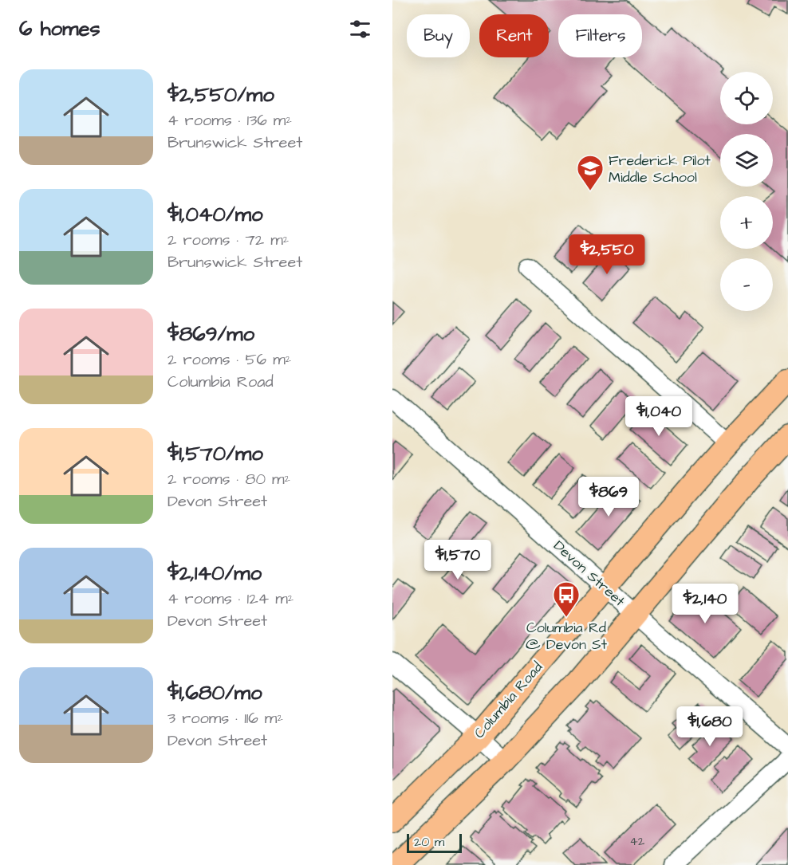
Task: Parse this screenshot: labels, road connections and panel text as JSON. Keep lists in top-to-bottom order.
{
  "streets": {
    "main road": ["Columbia Road"],
    "street": ["Devon Street"]
  },
  "crossings": [
    ["Devon Street", "Columbia Road"]
  ],
  "places": {
    "school or university": ["Frederick Pilot Middle School"],
    "bus stop": ["Columbia Rd @ Devon St"]
  },
  "house_numbers": ["42"],
  "scale_bar": "20 m",
  "page": {
    "heading": "6 homes",
    "chip": ["Buy", "Rent", "Filters"],
    "list": [
      {
        "name": "$2,550/mo",
        "note": "4 rooms · 136 m² · Brunswick Street"
      },
      {
        "name": "$1,040/mo",
        "note": "2 rooms · 72 m² · Brunswick Street"
      },
      {
        "name": "$869/mo",
        "note": "2 rooms · 56 m² · Columbia Road"
      },
      {
        "name": "$1,570/mo",
        "note": "2 rooms · 80 m² · Devon Street"
      },
      {
        "name": "$2,140/mo",
        "note": "4 rooms · 124 m² · Devon Street"
      },
      {
        "name": "$1,680/mo",
        "note": "3 rooms · 116 m² · Devon Street"
      }
    ],
    "map_buttons": ["+", "−"],
    "price": [
      "$2,550",
      "$1,040",
      "$869",
      "$1,570",
      "$2,140",
      "$1,680"
    ],
    "scale": "20 m"
  }
}
